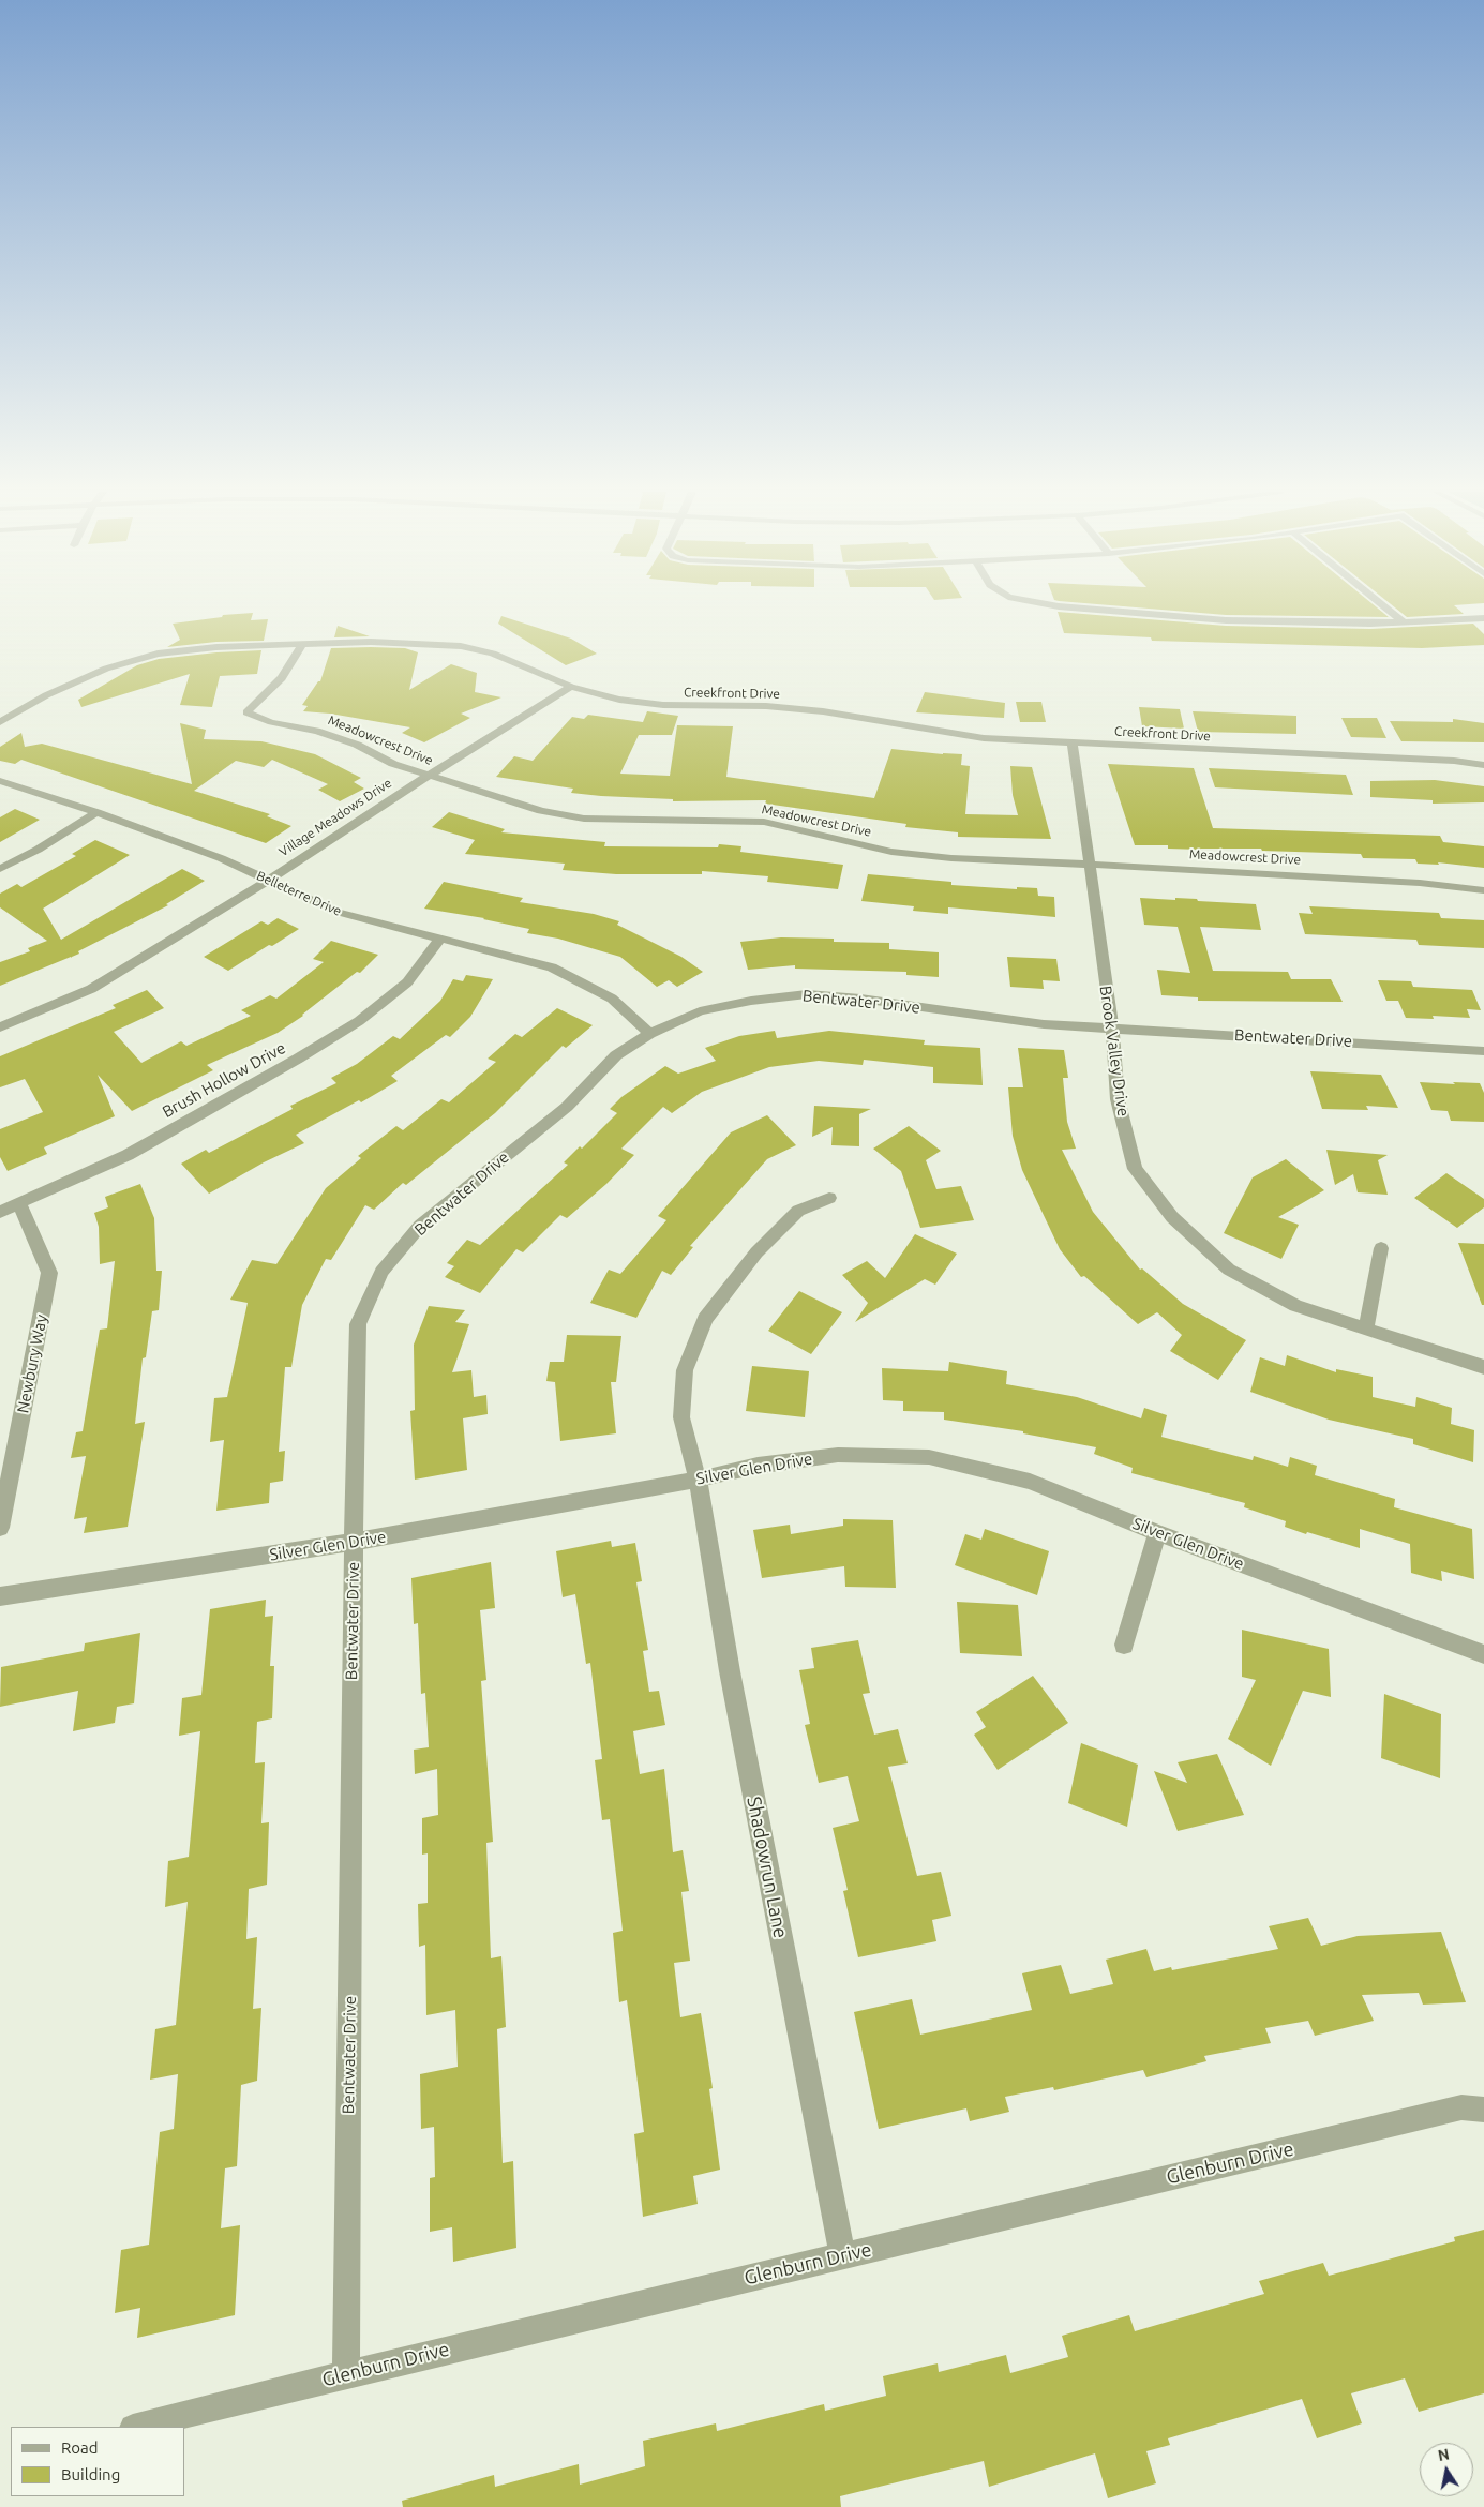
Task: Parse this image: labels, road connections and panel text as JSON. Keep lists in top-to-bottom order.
{
  "streets": {
    "street": [
      "Creekfront Drive",
      "Meadowcrest Drive",
      "Village Meadows Drive",
      "Belleterre Drive",
      "Bentwater Drive",
      "Brook Valley Drive",
      "Brush Hollow Drive",
      "Newbury Way",
      "Silver Glen Drive",
      "Shadowrun Lane",
      "Glenburn Drive"
    ]
  },
  "crossings": [
    ["Creekfront Drive", "Meadowcrest Drive"],
    ["Creekfront Drive", "Village Meadows Drive"],
    ["Creekfront Drive", "Brook Valley Drive"],
    ["Meadowcrest Drive", "Village Meadows Drive"],
    ["Meadowcrest Drive", "Brook Valley Drive"],
    ["Village Meadows Drive", "Belleterre Drive"],
    ["Belleterre Drive", "Bentwater Drive"],
    ["Belleterre Drive", "Brush Hollow Drive"],
    ["Bentwater Drive", "Brook Valley Drive"],
    ["Bentwater Drive", "Silver Glen Drive"],
    ["Bentwater Drive", "Glenburn Drive"],
    ["Brush Hollow Drive", "Newbury Way"],
    ["Silver Glen Drive", "Shadowrun Lane"],
    ["Shadowrun Lane", "Glenburn Drive"]
  ],
  "legend": ["Road", "Building"],
  "north": "top"
}
